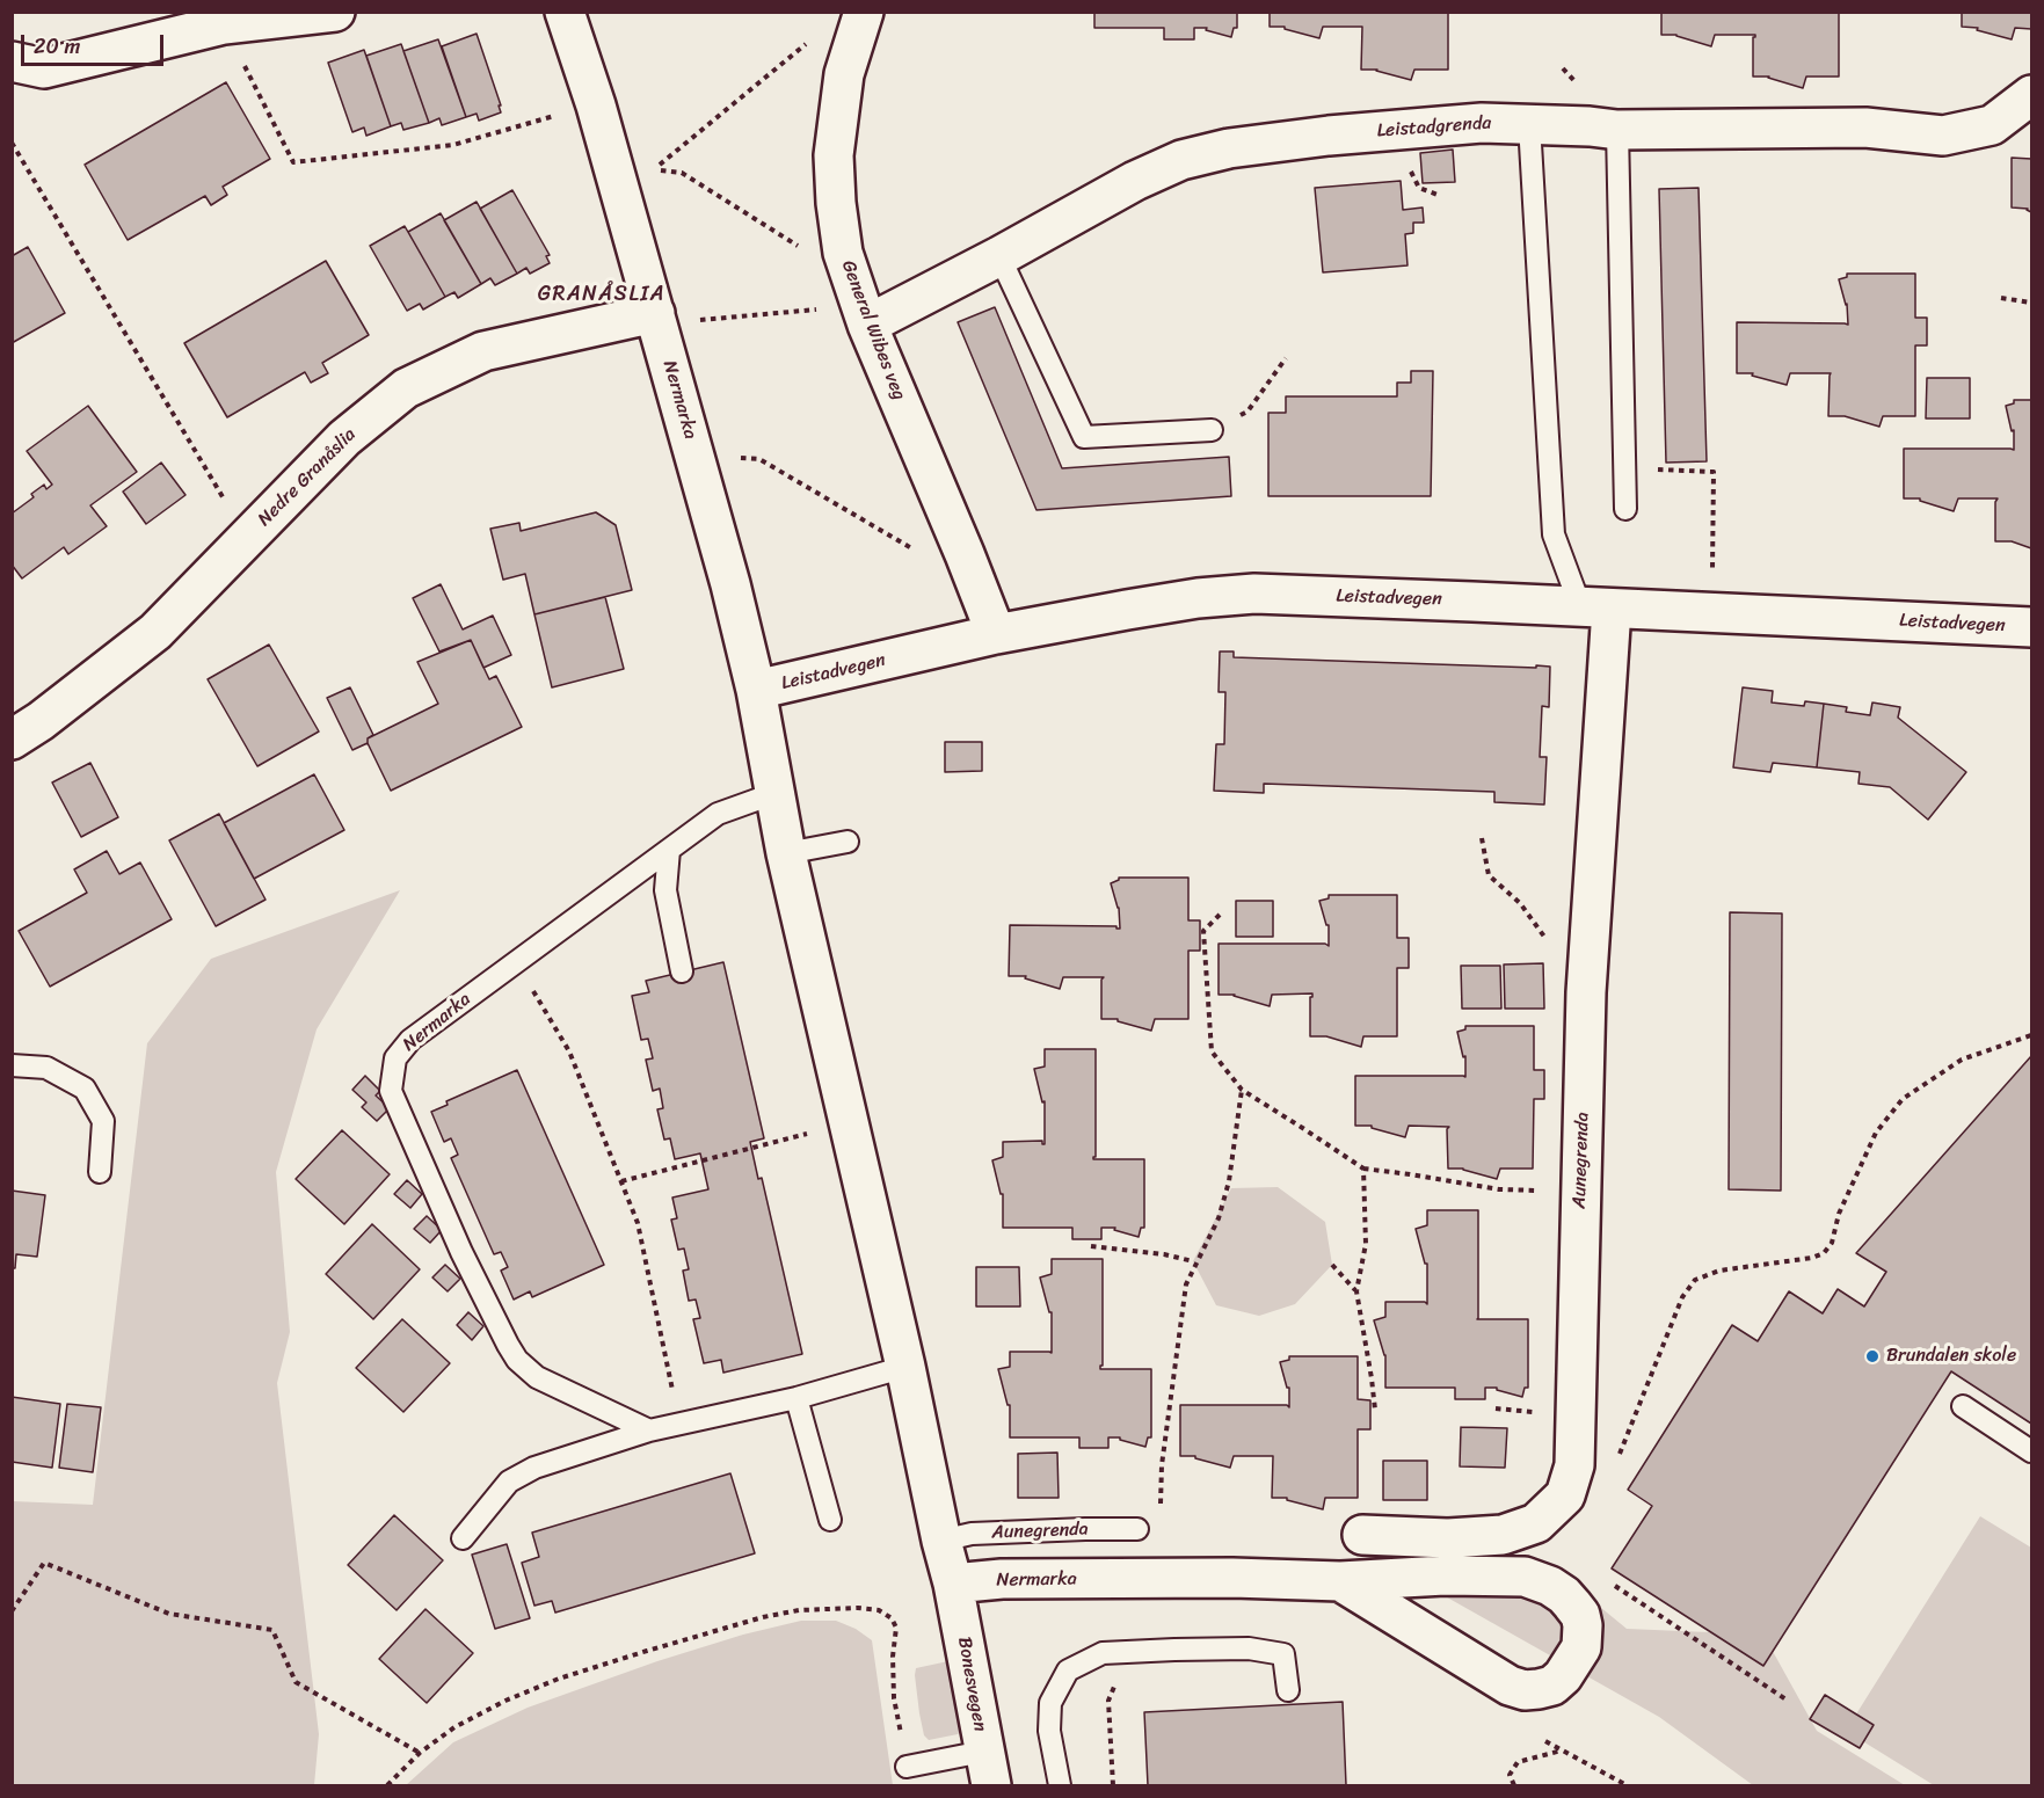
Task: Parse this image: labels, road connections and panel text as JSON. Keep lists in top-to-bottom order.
{
  "streets": {
    "street": [
      "Leistadgrenda",
      "General Wibes veg",
      "Nermarka",
      "Nedre Granåslia",
      "Leistadvegen",
      "Aunegrenda",
      "Bonesvegen"
    ]
  },
  "crossings": [
    ["Leistadgrenda", "General Wibes veg"],
    ["General Wibes veg", "Leistadvegen"],
    ["Nermarka", "Nedre Granåslia"],
    ["Nermarka", "Leistadvegen"],
    ["Nermarka", "Aunegrenda"],
    ["Nermarka", "Bonesvegen"],
    ["Leistadvegen", "Aunegrenda"]
  ],
  "districts": ["GRANÅSLIA"],
  "places": ["Brundalen skole"],
  "scale_bar": "20 m"
}
